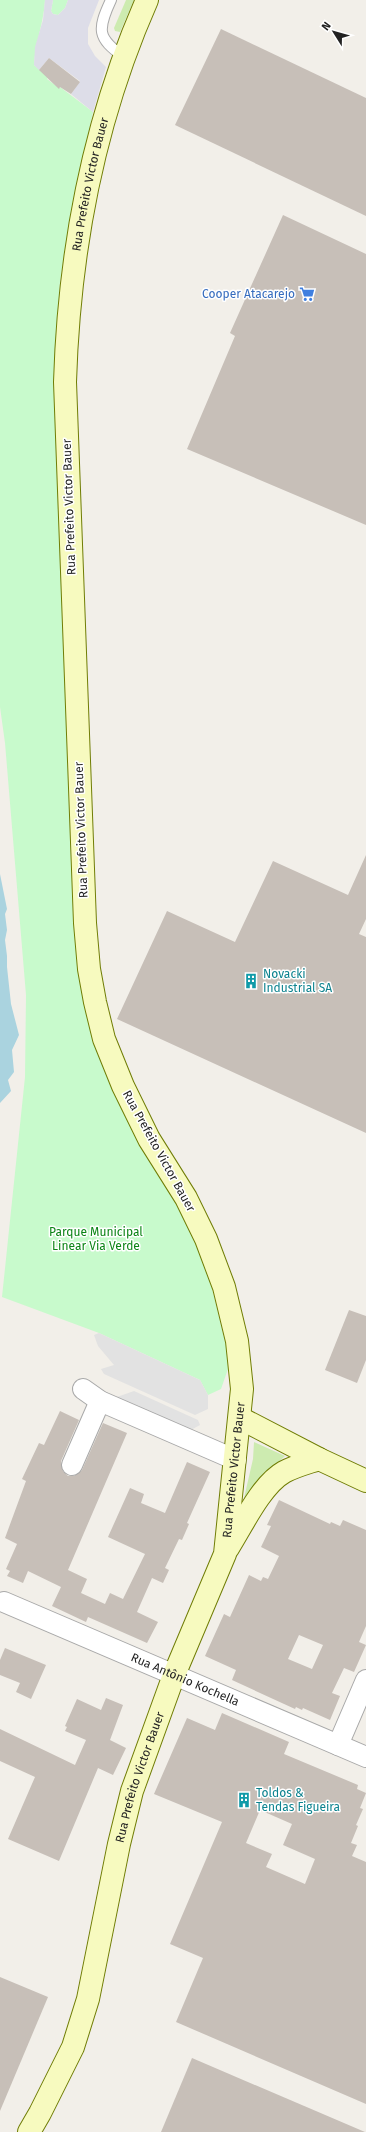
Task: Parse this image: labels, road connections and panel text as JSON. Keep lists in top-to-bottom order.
{
  "streets": {
    "main road": ["Rua Prefeito Victor Bauer"],
    "street": ["Rua Antônio Kochella"]
  },
  "crossings": [
    ["Rua Prefeito Victor Bauer", "Rua Antônio Kochella"]
  ],
  "parks": ["Parque Municipal Linear Via Verde"],
  "places": {
    "supermarket": ["Cooper Atacarejo"],
    "building": ["Novacki Industrial SA", "Toldos & Tendas Figueira"]
  },
  "north": "top left"
}
